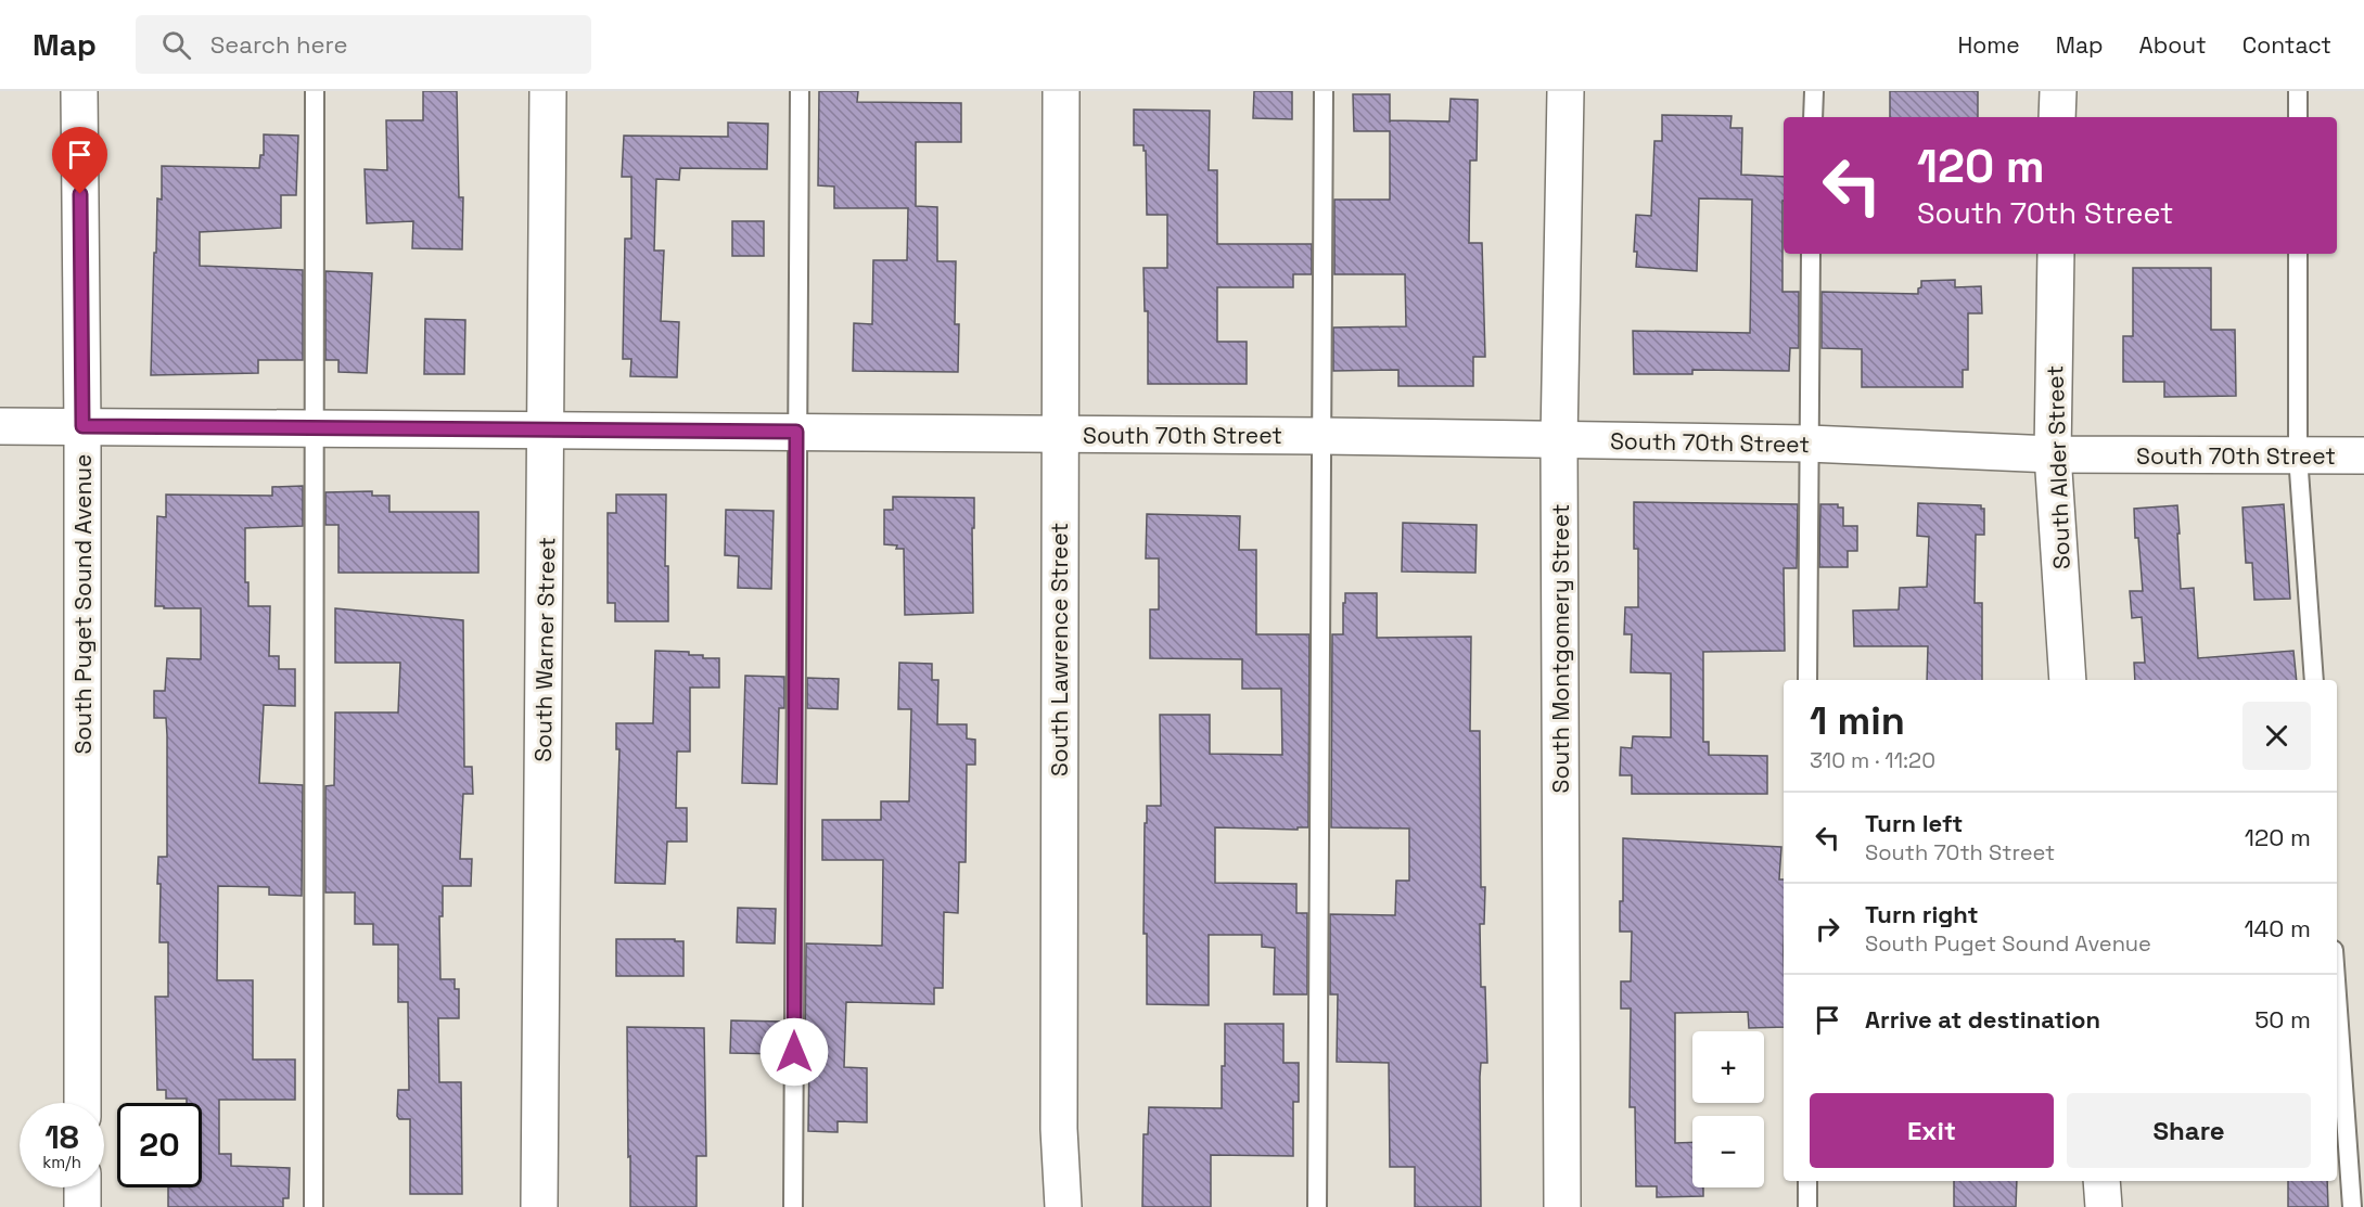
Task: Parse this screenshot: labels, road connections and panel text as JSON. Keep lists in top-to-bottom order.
{
  "streets": {
    "street": [
      "South 70th Street",
      "South Alder Street",
      "South Puget Sound Avenue",
      "South Montgomery Street",
      "South Warner Street",
      "South Lawrence Street"
    ]
  },
  "crossings": [
    ["South 70th Street", "South Alder Street"],
    ["South 70th Street", "South Puget Sound Avenue"],
    ["South 70th Street", "South Montgomery Street"],
    ["South 70th Street", "South Warner Street"],
    ["South 70th Street", "South Lawrence Street"]
  ],
  "page": {
    "header": "Map",
    "search": "Search here",
    "nav": [
      "Home",
      "Map",
      "About",
      "Contact"
    ],
    "turn": ["120 m", "South 70th Street"],
    "heading": ["1 min", "310 m · 11:20"],
    "list": [
      {
        "name": "Turn left",
        "note": "South 70th Street",
        "value": "120 m"
      },
      {
        "name": "Turn right",
        "note": "South Puget Sound Avenue",
        "value": "140 m"
      },
      {
        "name": "Arrive at destination",
        "value": "50 m"
      }
    ],
    "map_buttons": ["+", "−"],
    "buttons": ["Exit", "Share"],
    "speed": "18 km/h",
    "limit": "20"
  }
}
